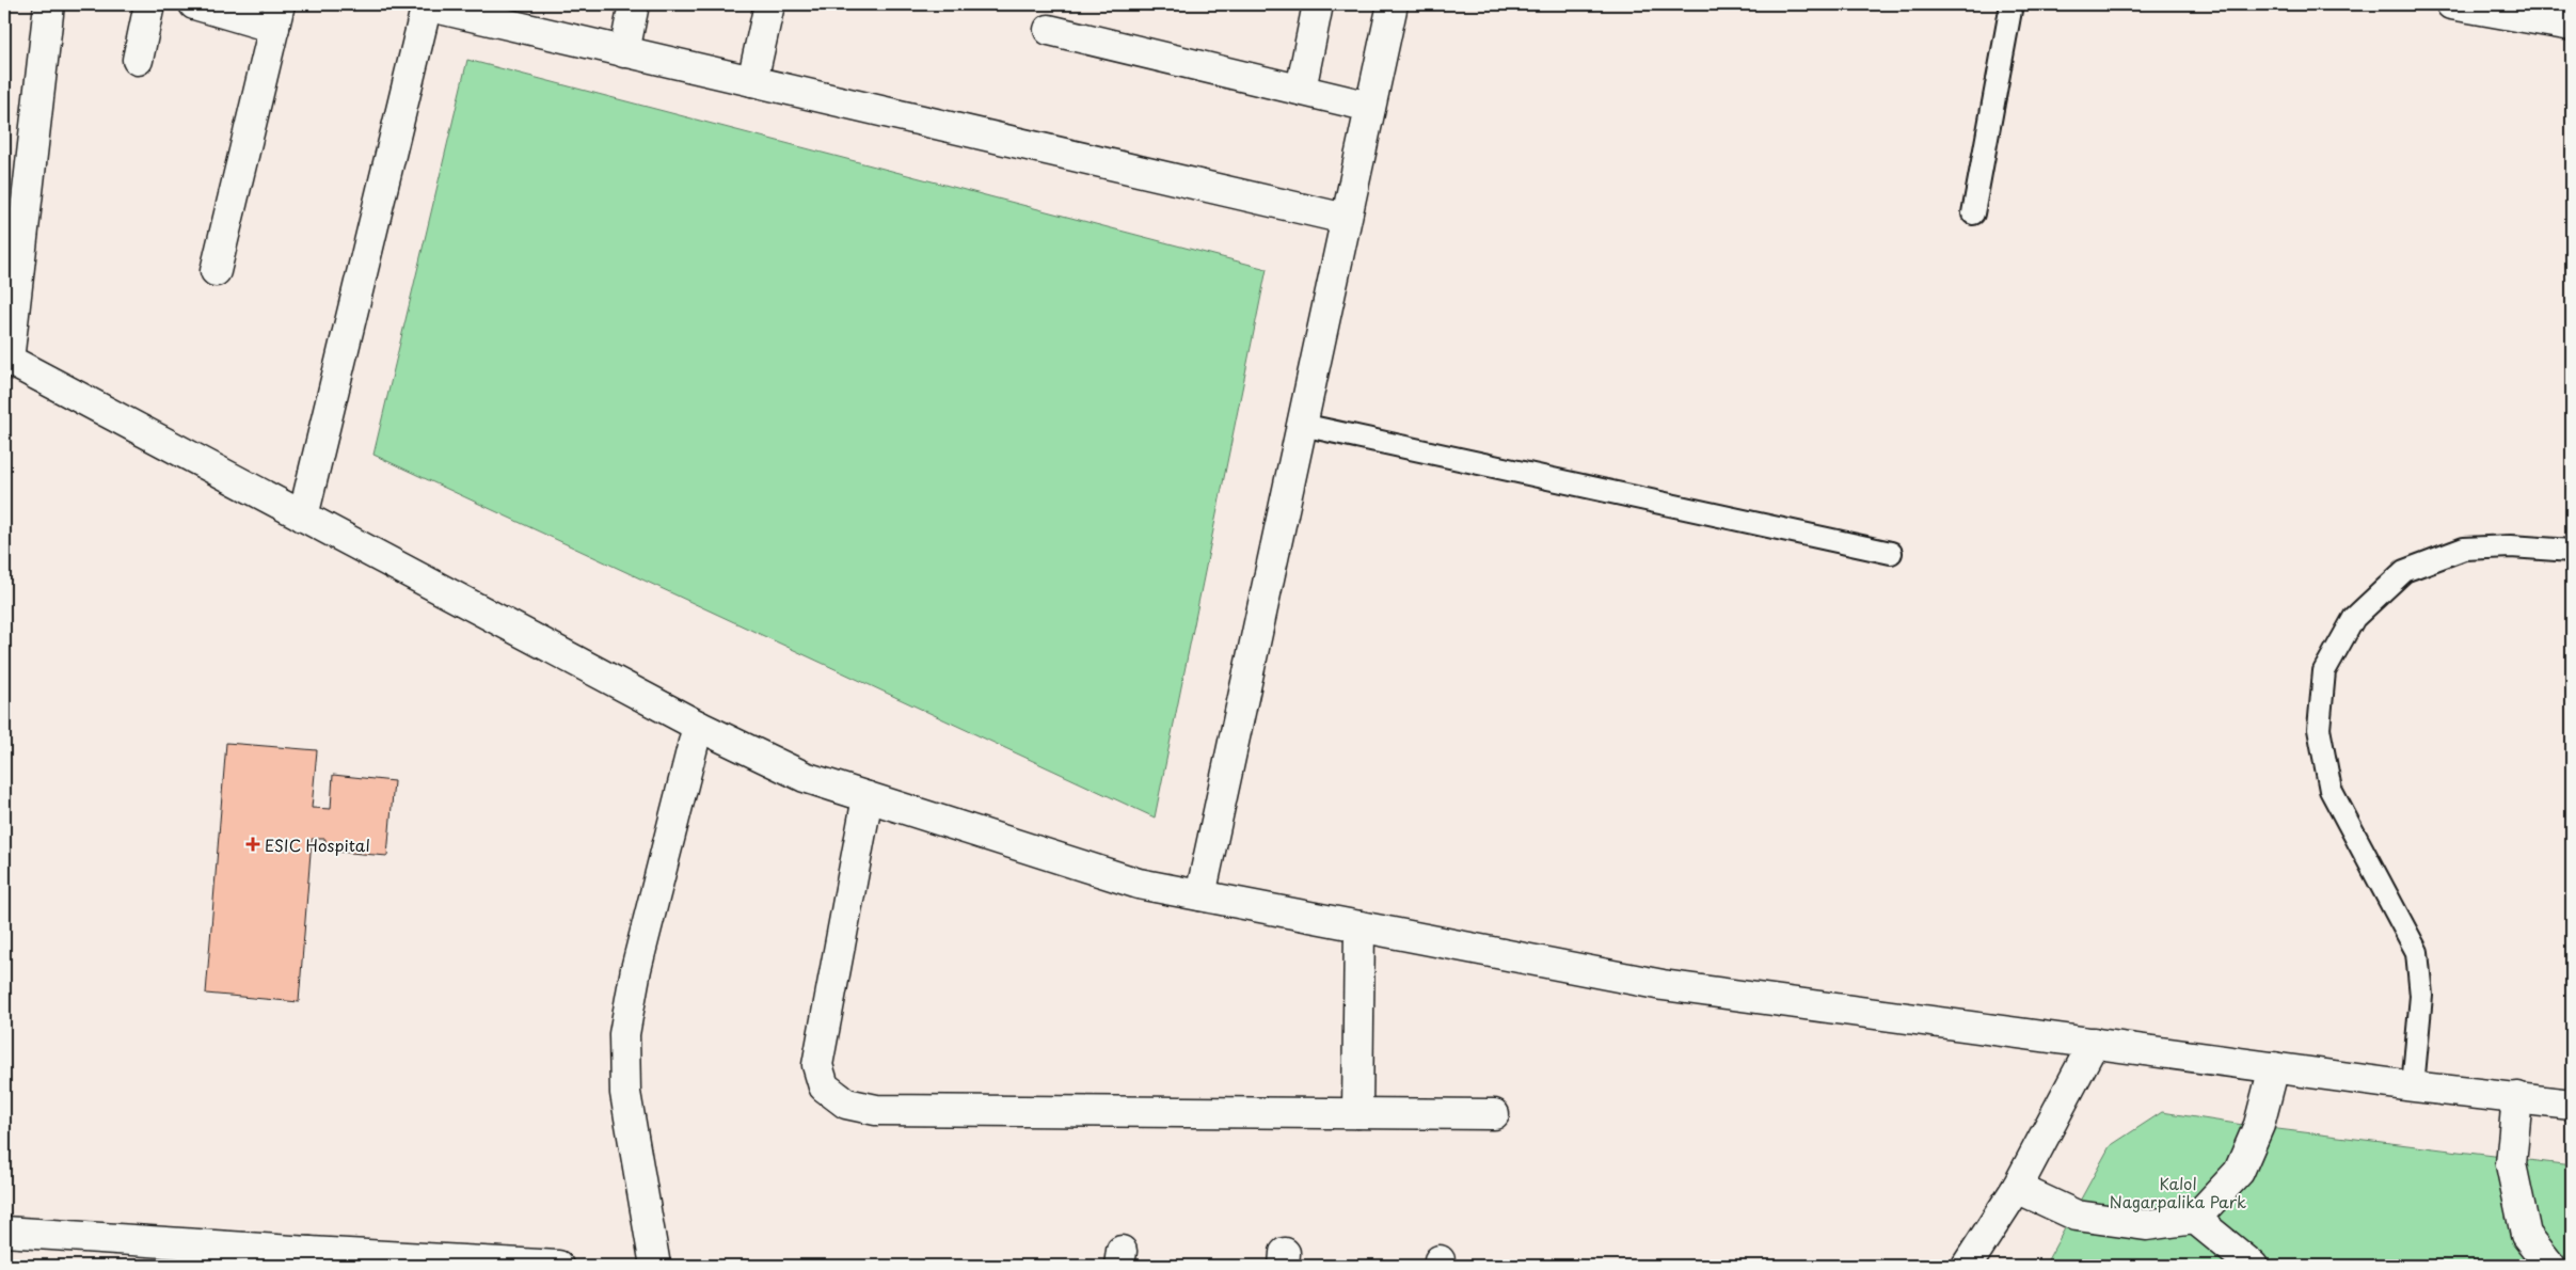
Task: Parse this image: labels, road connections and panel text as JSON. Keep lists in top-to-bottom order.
{
  "parks": ["Kalol Nagarpalika Park"],
  "places": {
    "health": ["ESIC Hospital"]
  }
}
